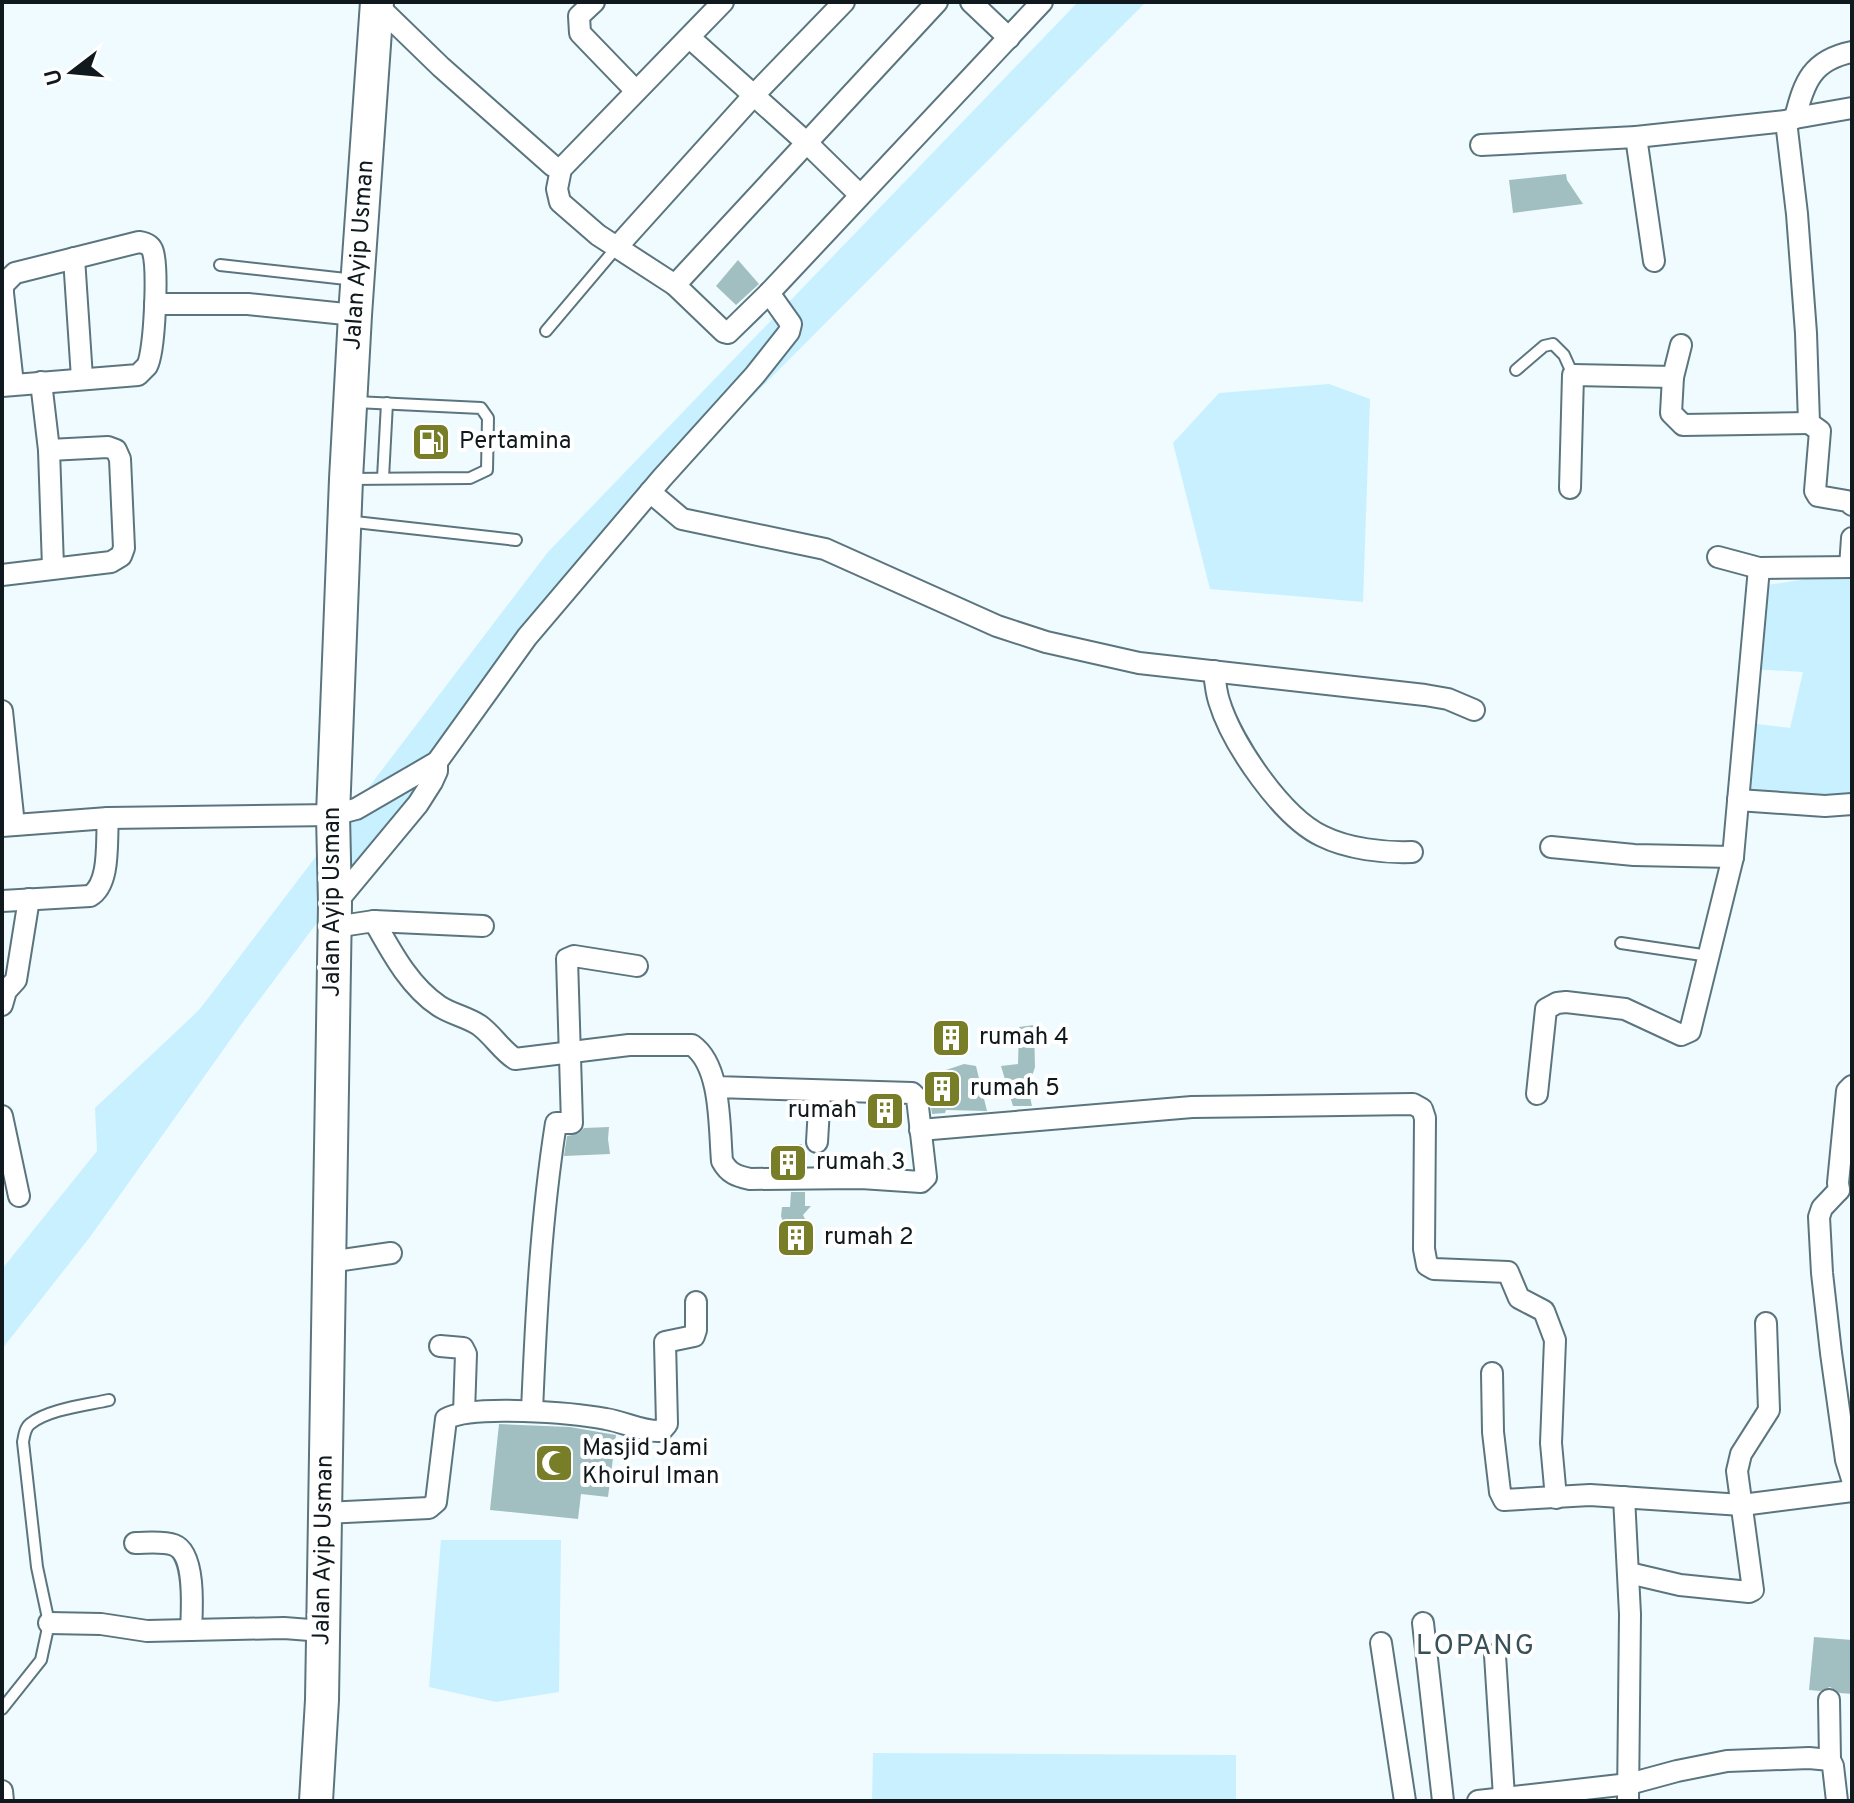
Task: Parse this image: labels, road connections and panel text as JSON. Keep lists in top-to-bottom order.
{
  "streets": {
    "main road": ["Jalan Ayip Usman"]
  },
  "districts": ["LOPANG"],
  "places": {
    "fuel station": ["Pertamina"],
    "building": [
      "rumah 4",
      "rumah 5",
      "rumah",
      "rumah 3",
      "rumah 2"
    ],
    "mosque": ["Masjid Jami Khoirul Iman"]
  },
  "north": "left"
}
